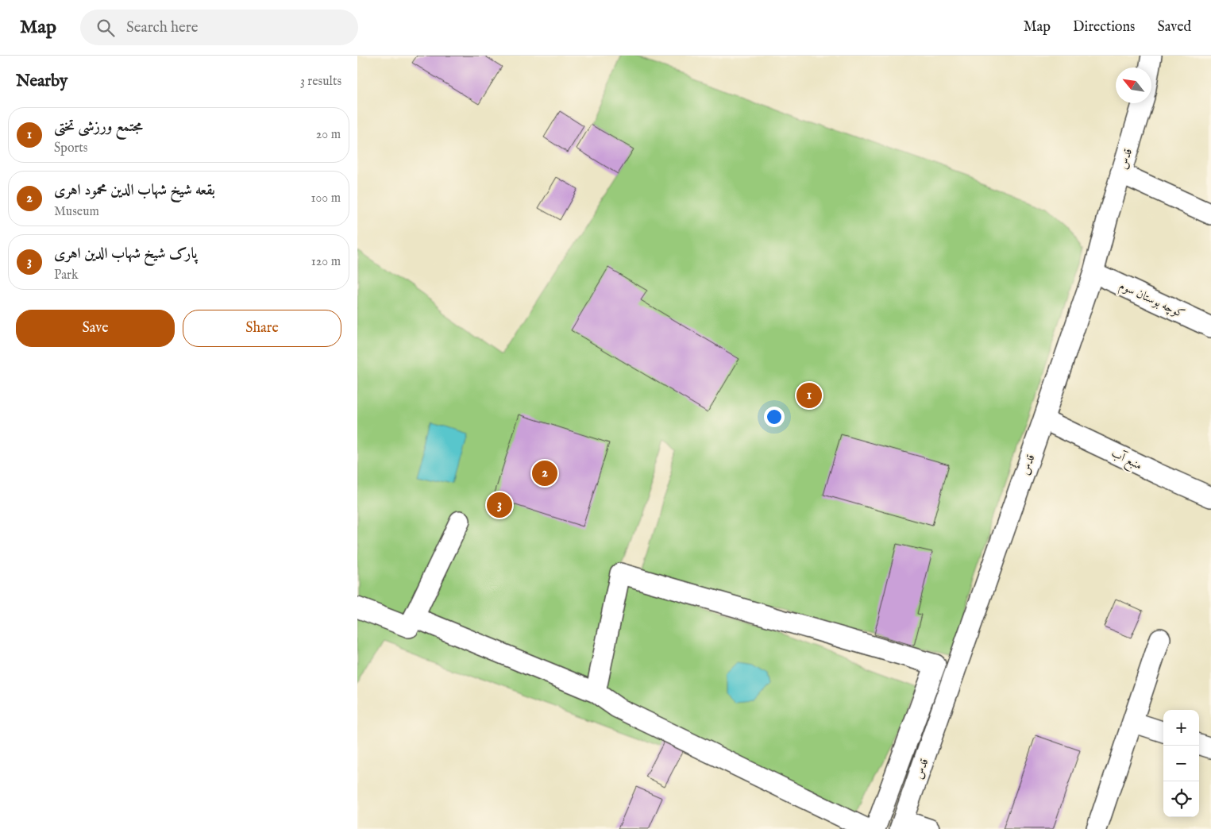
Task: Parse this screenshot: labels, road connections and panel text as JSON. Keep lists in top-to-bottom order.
{
  "streets": {
    "street": ["قدس", "کوچه بوستان سوم", "منبع آب"]
  },
  "crossings": [
    ["قدس", "کوچه بوستان سوم"],
    ["قدس", "منبع آب"]
  ],
  "north": "top left",
  "page": {
    "header": "Map",
    "search": "Search here",
    "nav": ["Map", "Directions", "Saved"],
    "heading": ["Nearby", "3 results"],
    "list": [
      {
        "mark": "1",
        "name": "مجتمع ورزشی تختی",
        "note": "Sports",
        "value": "20 m"
      },
      {
        "mark": "2",
        "name": "بقعه شیخ شهاب الدین محمود اهرى",
        "note": "Museum",
        "value": "100 m"
      },
      {
        "mark": "3",
        "name": "پارک شیخ شهاب الدین اهری",
        "note": "Park",
        "value": "120 m"
      }
    ],
    "buttons": ["Save", "Share"],
    "pins": ["1", "2", "3"],
    "map_buttons": ["+", "−"]
  }
}
